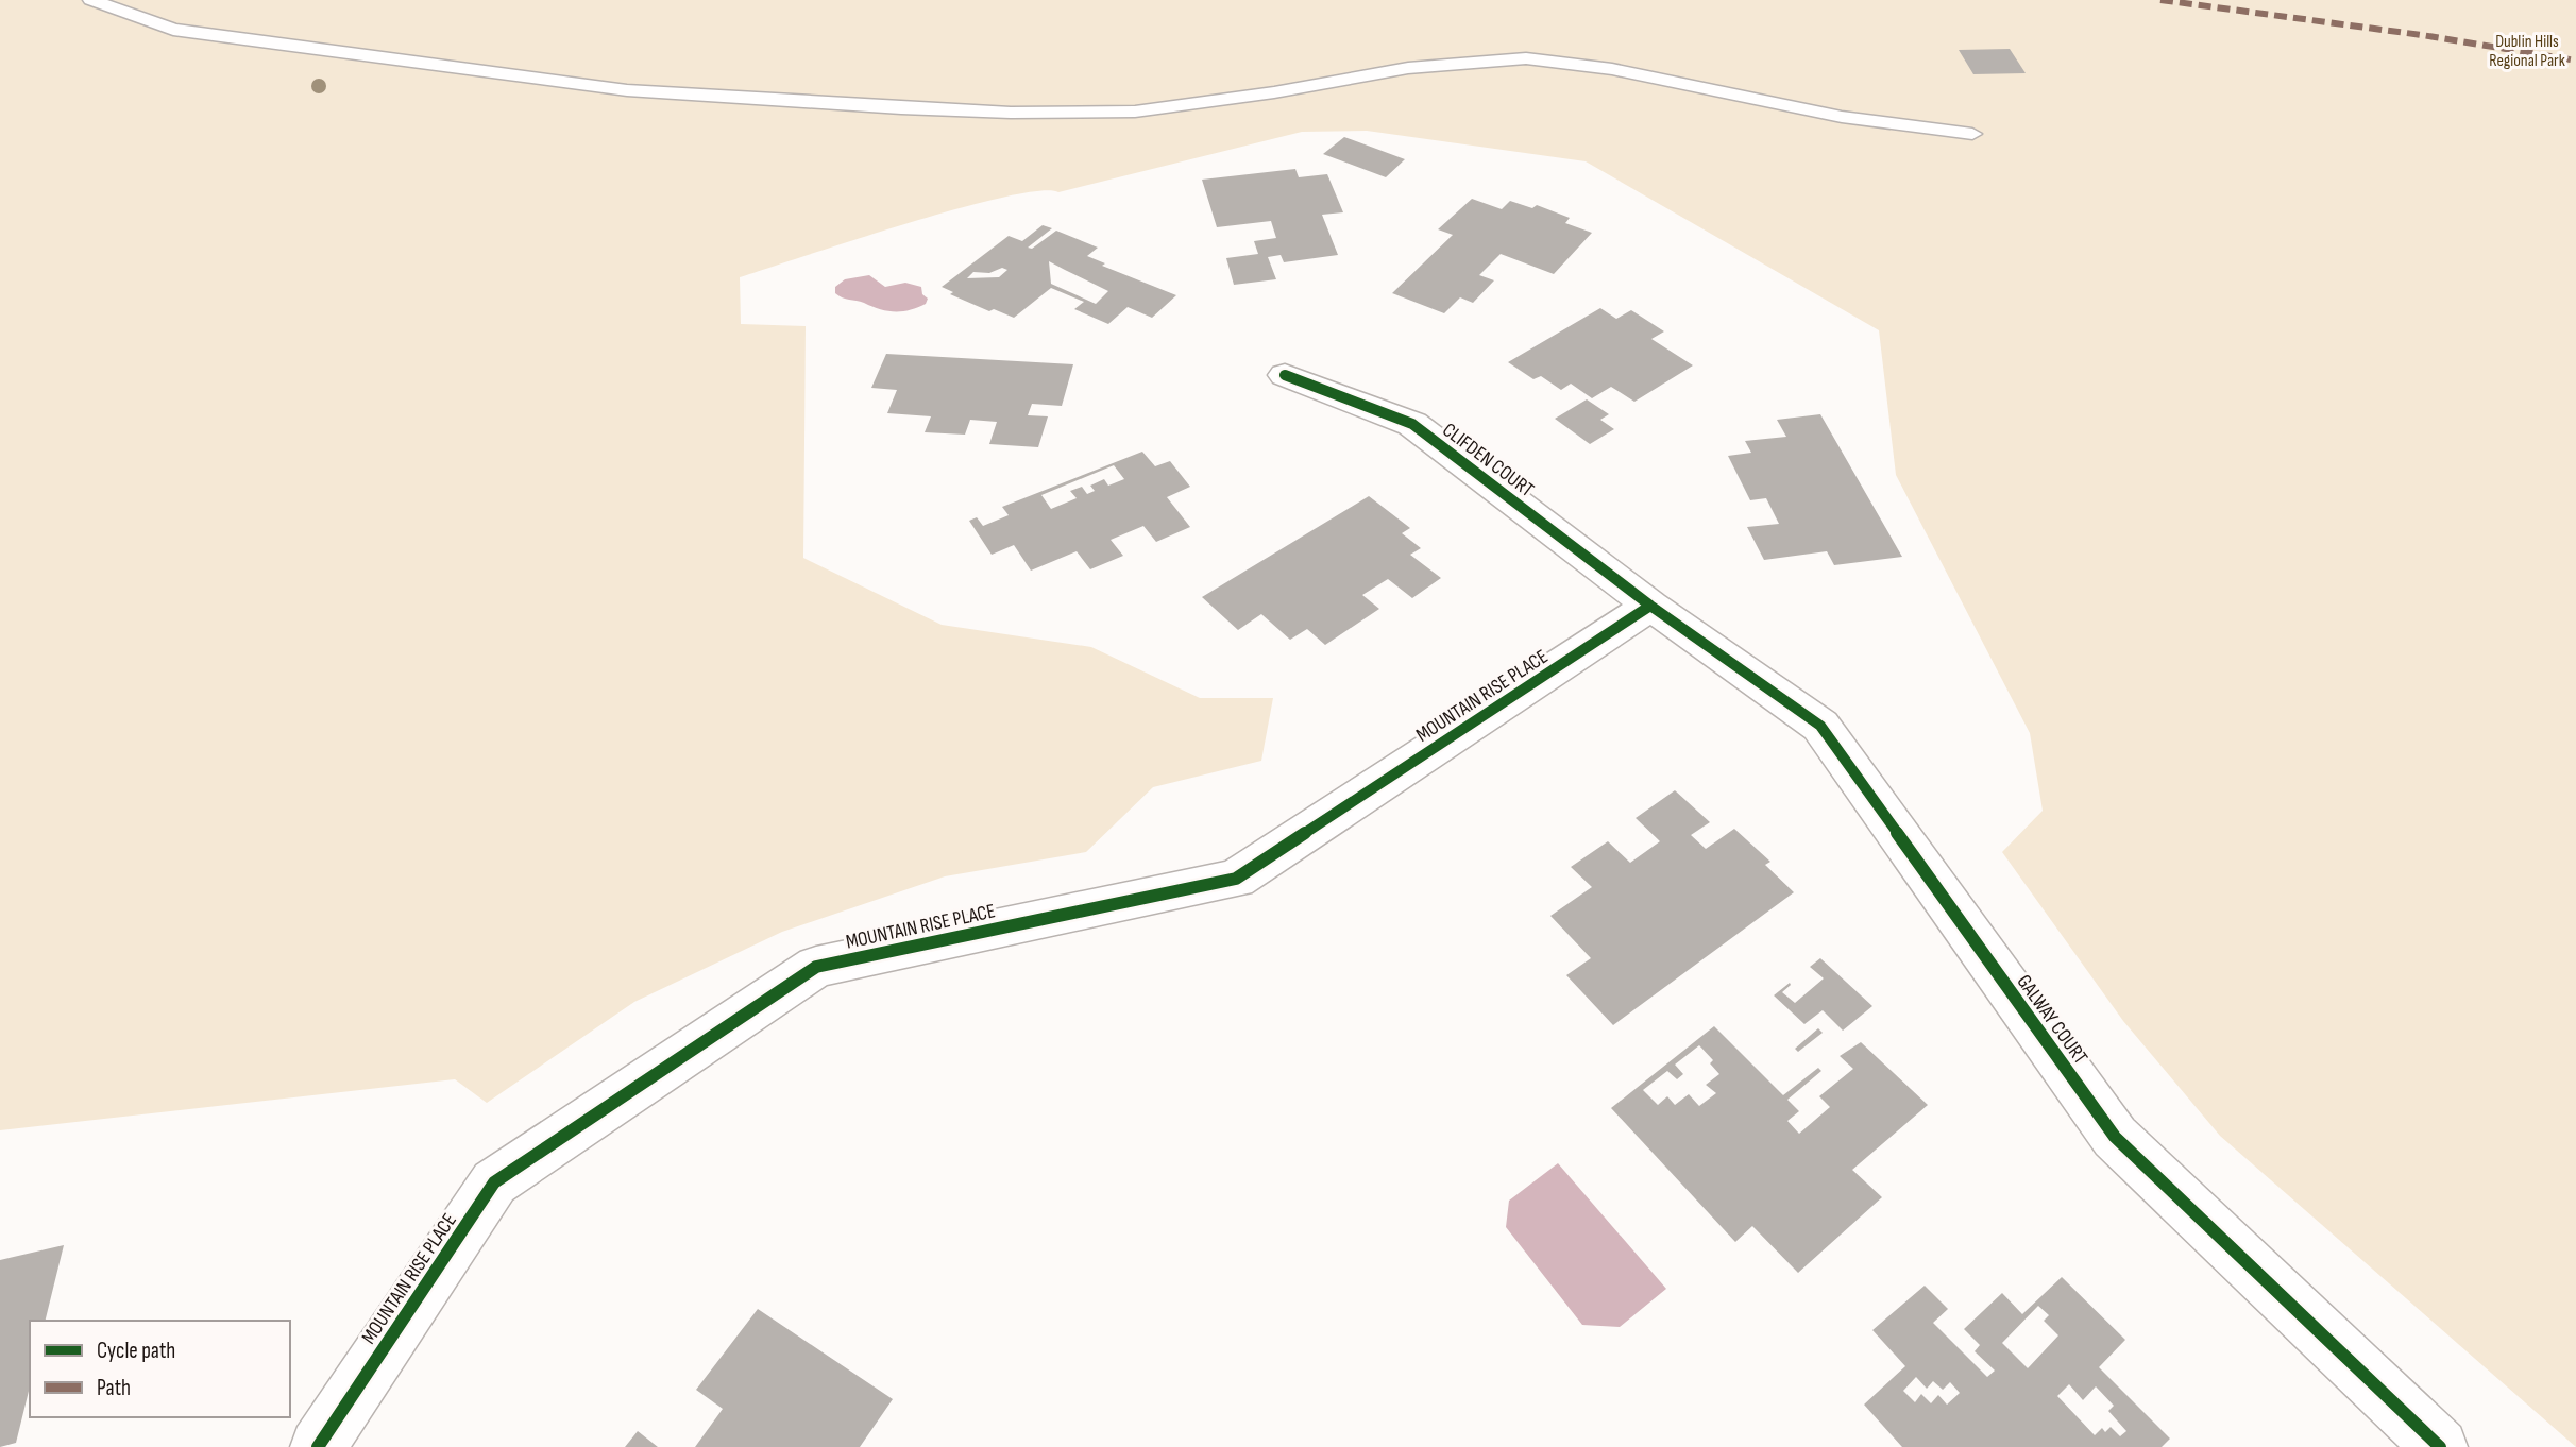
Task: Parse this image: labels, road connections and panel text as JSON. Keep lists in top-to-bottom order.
{
  "streets": {
    "street": ["CLIFDEN COURT", "MOUNTAIN RISE PLACE", "GALWAY COURT"]
  },
  "crossings": [
    ["CLIFDEN COURT", "MOUNTAIN RISE PLACE"],
    ["CLIFDEN COURT", "GALWAY COURT"],
    ["MOUNTAIN RISE PLACE", "GALWAY COURT"]
  ],
  "parks": ["Dublin Hills Regional Park"],
  "legend": ["Cycle path", "Path"]
}
